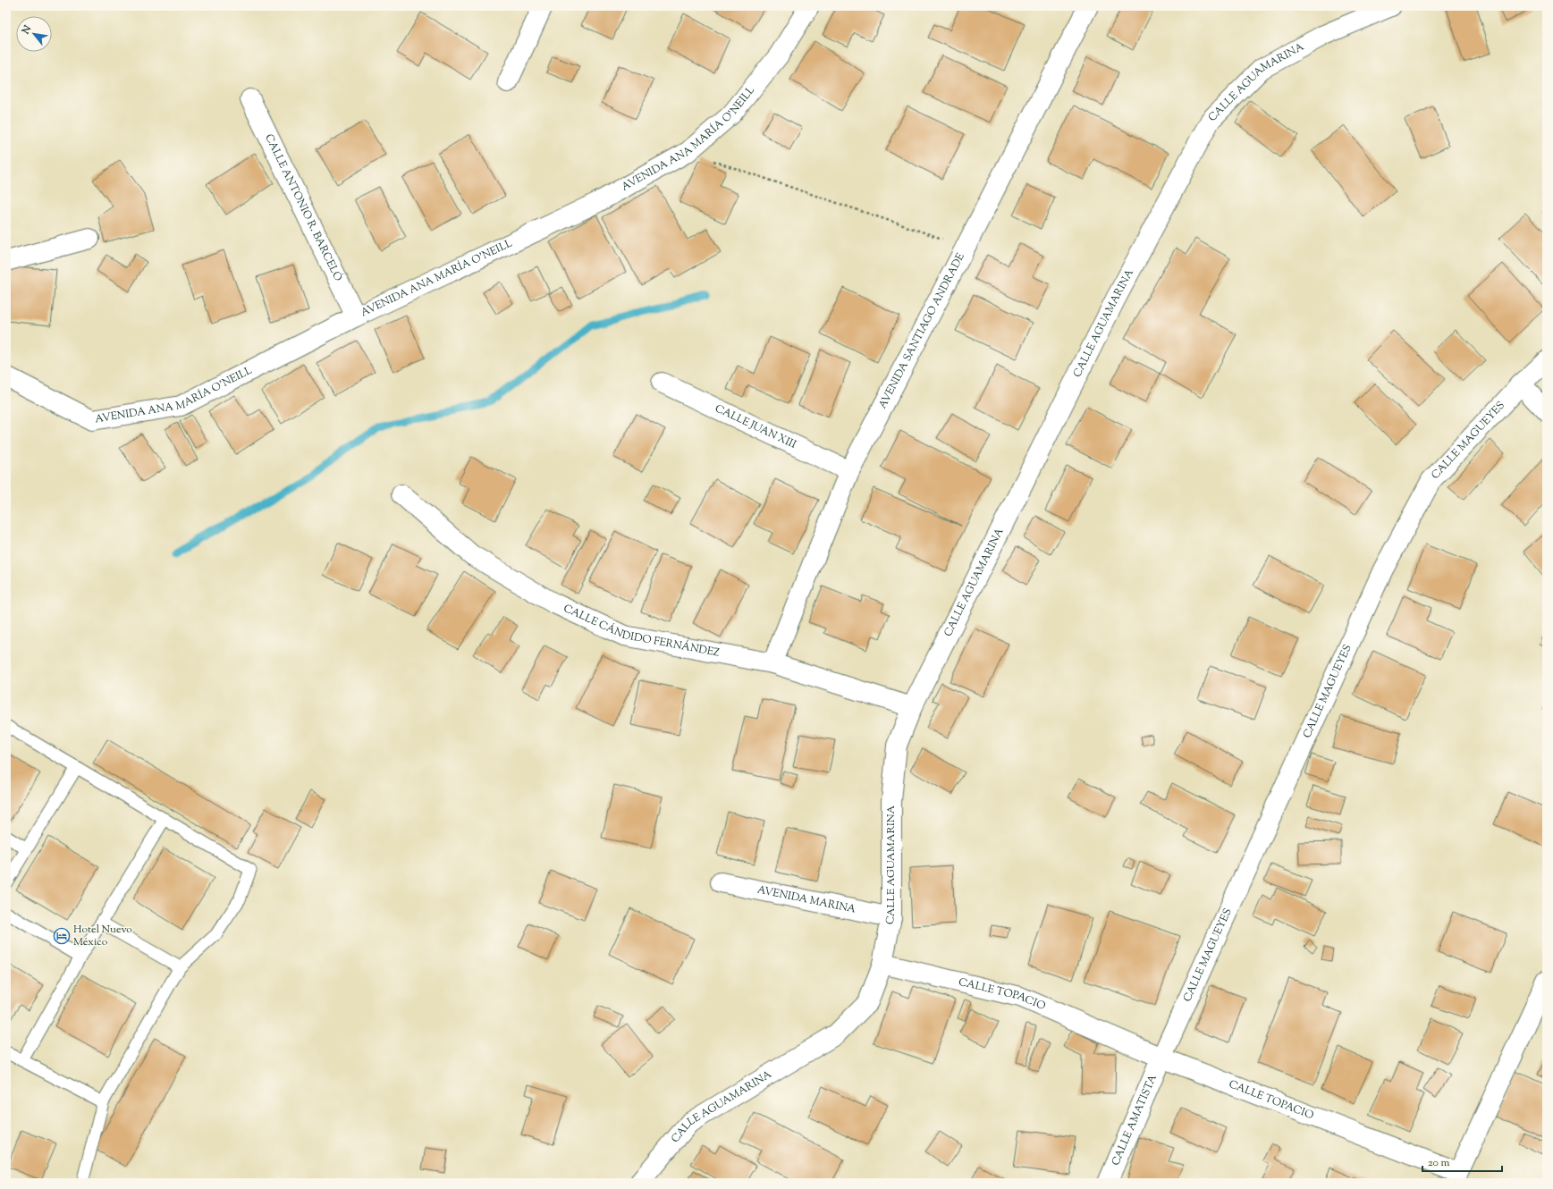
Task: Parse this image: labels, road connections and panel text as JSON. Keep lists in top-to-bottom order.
{
  "streets": {
    "street": [
      "CALLE AGUAMARINA",
      "AVENIDA ANA MARÍA O'NEILL",
      "CALLE ANTONIO R. BARCELÓ",
      "AVENIDA SANTIAGO ANDRADE",
      "CALLE JUAN XIII",
      "CALLE MAGUEYES",
      "CALLE CÁNDIDO FERNÁNDEZ",
      "AVENIDA MARINA",
      "CALLE TOPACIO",
      "CALLE AMATISTA"
    ]
  },
  "crossings": [
    ["CALLE AGUAMARINA", "CALLE CÁNDIDO FERNÁNDEZ"],
    ["CALLE AGUAMARINA", "AVENIDA MARINA"],
    ["CALLE AGUAMARINA", "CALLE TOPACIO"],
    ["AVENIDA ANA MARÍA O'NEILL", "CALLE ANTONIO R. BARCELÓ"],
    ["AVENIDA SANTIAGO ANDRADE", "CALLE JUAN XIII"],
    ["AVENIDA SANTIAGO ANDRADE", "CALLE CÁNDIDO FERNÁNDEZ"],
    ["CALLE MAGUEYES", "CALLE TOPACIO"],
    ["CALLE MAGUEYES", "CALLE AMATISTA"],
    ["CALLE TOPACIO", "CALLE AMATISTA"]
  ],
  "places": {
    "hotel": ["Hotel Nuevo México"]
  },
  "scale_bar": "20 m",
  "north": "top left"
}
